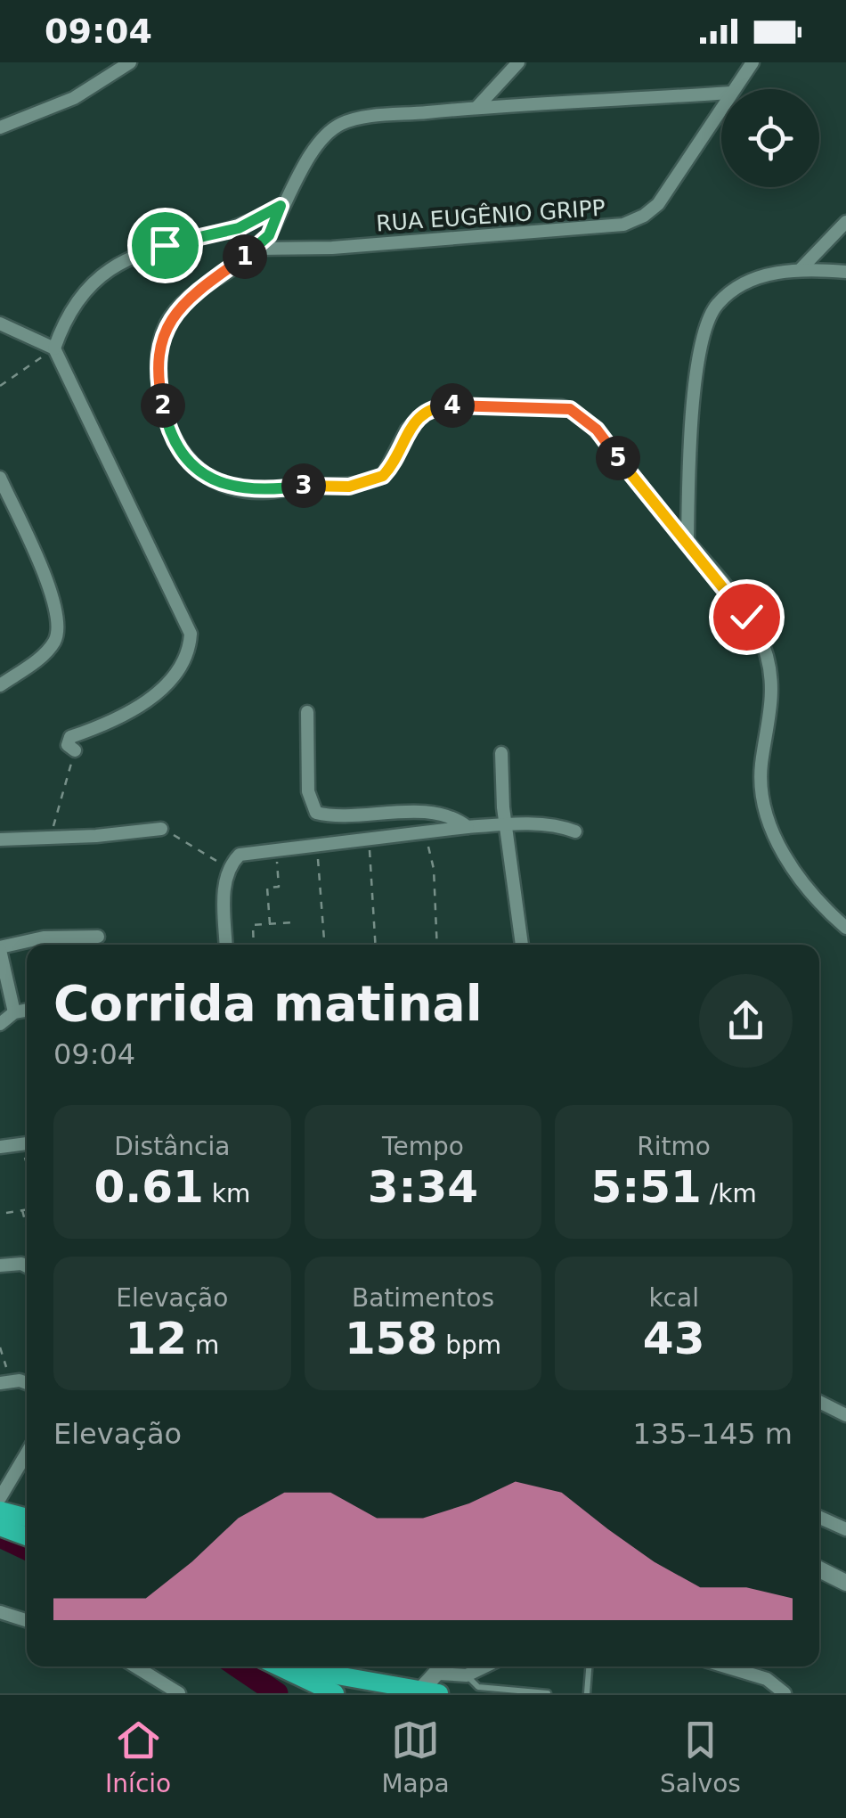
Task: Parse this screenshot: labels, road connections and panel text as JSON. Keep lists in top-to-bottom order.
{
  "streets": {
    "street": ["RUA EUGÊNIO GRIPP"]
  },
  "page": {
    "status": "09:04",
    "pins": [
      "1",
      "2",
      "4",
      "5",
      "3"
    ],
    "heading": ["Corrida matinal", "09:04"],
    "stats": [
      ["Distância", "0.61 km"],
      ["Tempo", "3:34"],
      ["Ritmo", "5:51 /km"],
      ["Elevação", "12 m"],
      ["Batimentos", "158 bpm"],
      ["kcal", "43"]
    ],
    "chart": ["Elevação", "135–145 m"],
    "tabs": ["Início", "Mapa", "Salvos"]
  }
}
